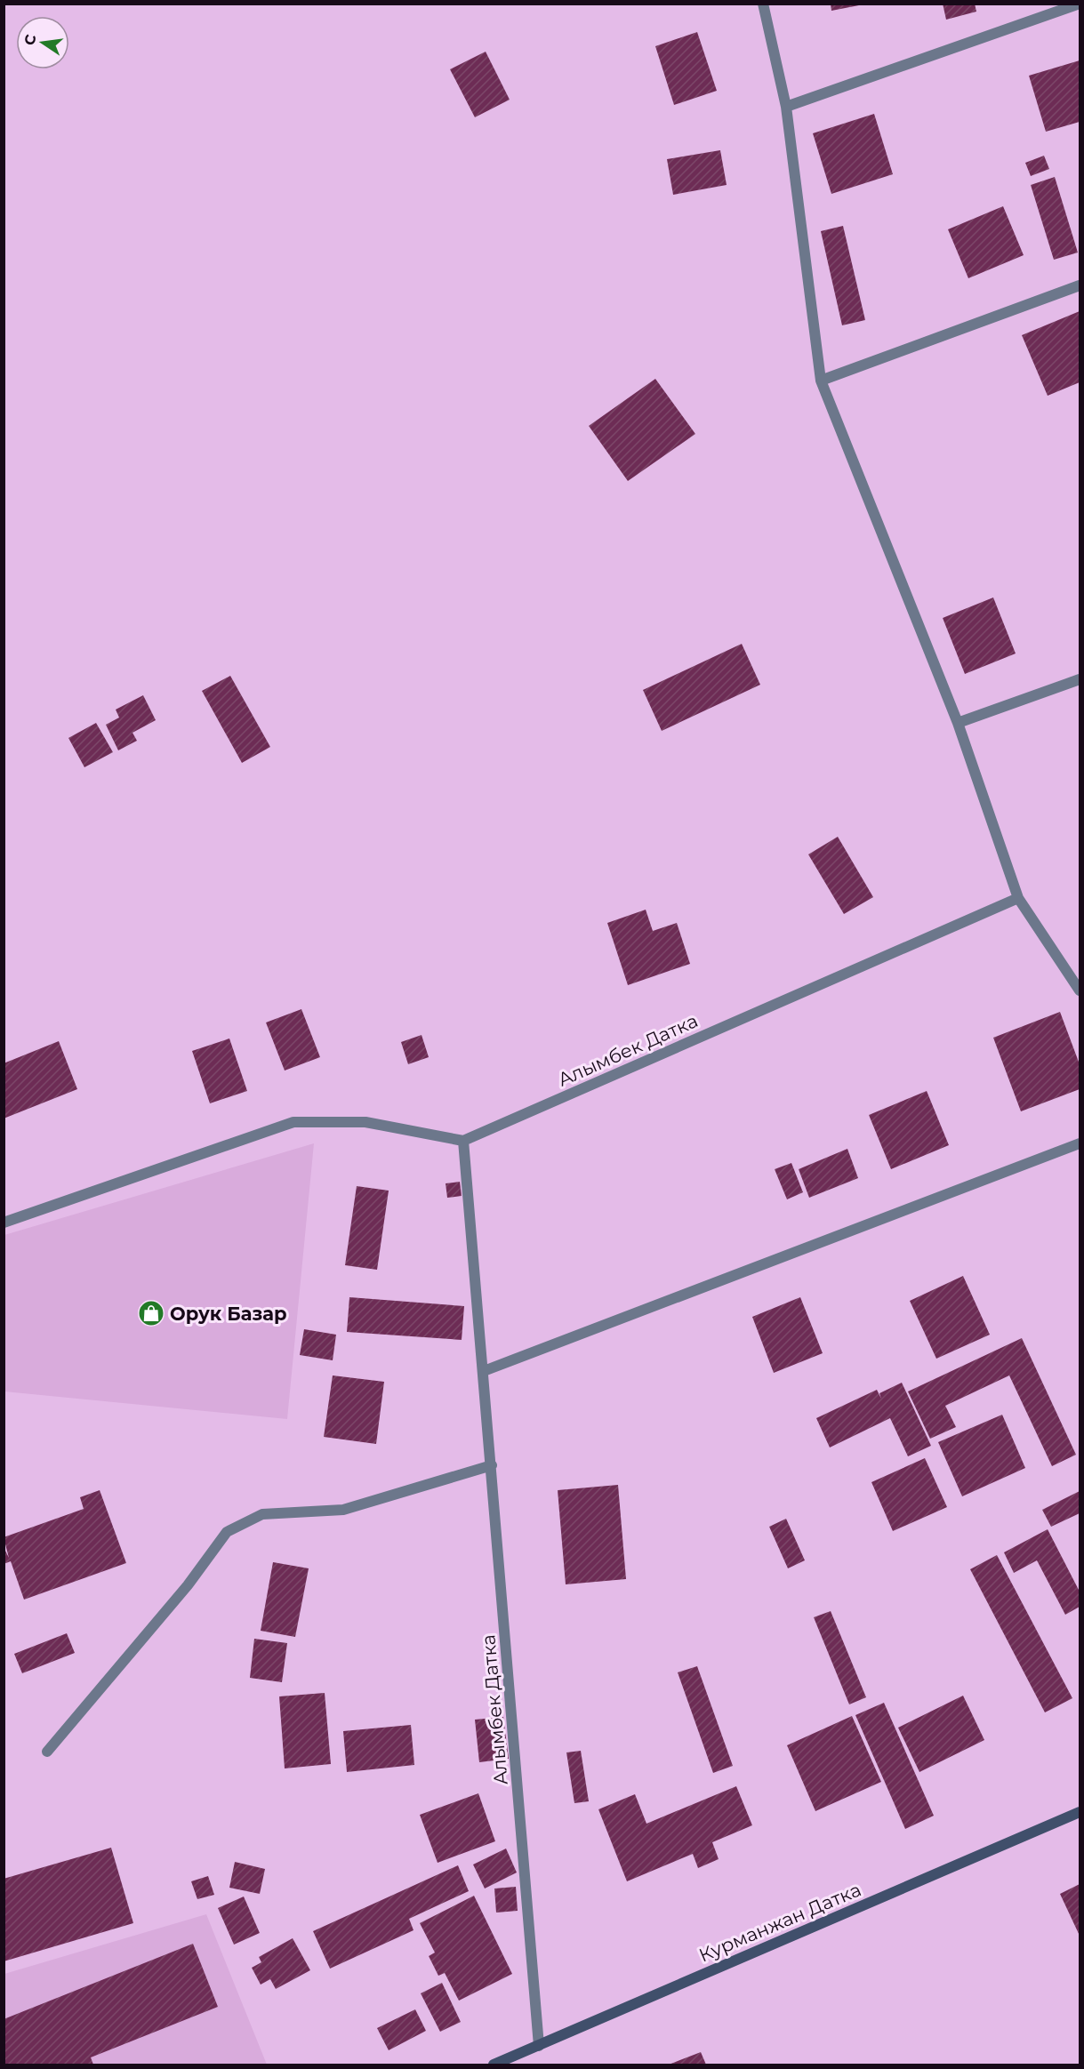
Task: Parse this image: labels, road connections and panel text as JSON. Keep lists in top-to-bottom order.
{
  "streets": {
    "street": ["Алымбек Датка", "Курманжан Датка"]
  },
  "crossings": [
    ["Алымбек Датка", "Курманжан Датка"]
  ],
  "places": {
    "shop": ["Орук Базар"]
  },
  "north": "left"
}
